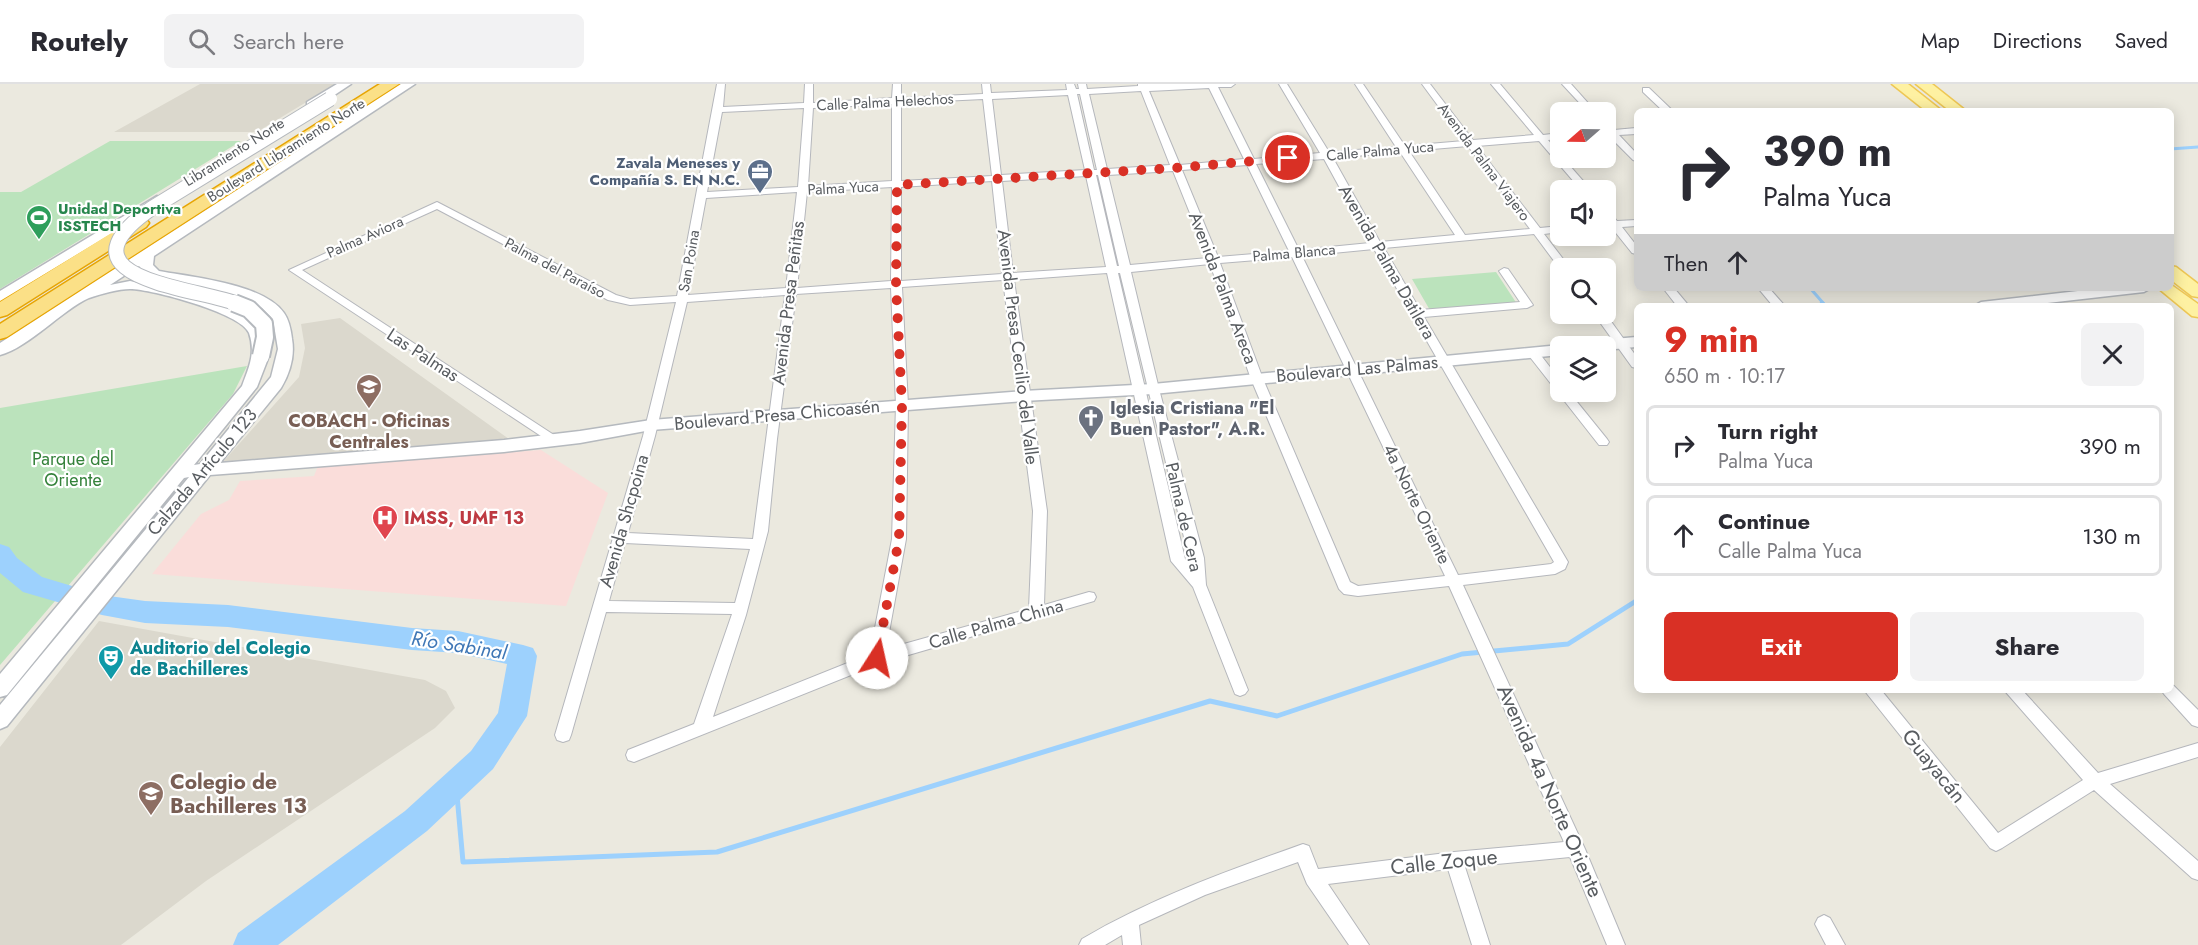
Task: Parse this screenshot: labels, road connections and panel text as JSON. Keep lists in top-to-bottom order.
{
  "streets": {
    "highway": ["Boulevard Libramiento Norte"],
    "main road": [
      "Libramiento Norte",
      "Boulevard Las Palmas",
      "Boulevard Presa Chicoasén",
      "Calzada Artículo 123"
    ],
    "street": [
      "Calle Palma Helechos",
      "Calle Palma Yuca",
      "Avenida Palma Viajero",
      "Palma Yuca",
      "Palma Aviora",
      "Palma Blanca",
      "San Poina",
      "Avenida Palma Datilera",
      "Palma del Paraíso",
      "Avenida Palma Areca",
      "Avenida Presa Peñitas",
      "Avenida Presa Cecilio del Valle",
      "Las Palmas",
      "4a Norte Oriente",
      "Palma de Cera",
      "Avenida Shcpoina",
      "Calle Palma China",
      "Guayacán",
      "Avenida 4a Norte Oriente",
      "Calle Zoque"
    ]
  },
  "crossings": [
    ["Calle Palma Helechos", "San Poina"],
    ["Calle Palma Helechos", "Avenida Palma Areca"],
    ["Calle Palma Helechos", "Avenida Presa Peñitas"],
    ["Calle Palma Helechos", "Avenida Presa Cecilio del Valle"],
    ["Calle Palma Helechos", "4a Norte Oriente"],
    ["Calle Palma Helechos", "Palma de Cera"],
    ["Calle Palma Yuca", "Avenida Palma Viajero"],
    ["Calle Palma Yuca", "Palma Yuca"],
    ["Calle Palma Yuca", "Avenida Palma Datilera"],
    ["Calle Palma Yuca", "Avenida Palma Areca"],
    ["Calle Palma Yuca", "4a Norte Oriente"],
    ["Calle Palma Yuca", "Palma de Cera"],
    ["Avenida Palma Viajero", "Palma Blanca"],
    ["Palma Yuca", "San Poina"],
    ["Palma Yuca", "Avenida Presa Peñitas"],
    ["Palma Yuca", "Avenida Presa Cecilio del Valle"],
    ["Palma Yuca", "Palma de Cera"],
    ["Palma Aviora", "Palma del Paraíso"],
    ["Palma Aviora", "Las Palmas"],
    ["Palma Blanca", "Avenida Palma Datilera"],
    ["Palma Blanca", "Palma del Paraíso"],
    ["Palma Blanca", "Avenida Palma Areca"],
    ["Palma Blanca", "Avenida Presa Cecilio del Valle"],
    ["Palma Blanca", "4a Norte Oriente"],
    ["Palma Blanca", "Palma de Cera"],
    ["San Poina", "Palma del Paraíso"],
    ["San Poina", "Boulevard Presa Chicoasén"],
    ["San Poina", "Avenida Shcpoina"],
    ["Avenida Palma Datilera", "Avenida Palma Areca"],
    ["Avenida Palma Datilera", "Boulevard Las Palmas"],
    ["Avenida Palma Datilera", "4a Norte Oriente"],
    ["Palma del Paraíso", "Avenida Presa Peñitas"],
    ["Avenida Palma Areca", "Boulevard Las Palmas"],
    ["Avenida Palma Areca", "4a Norte Oriente"],
    ["Avenida Presa Peñitas", "Boulevard Presa Chicoasén"],
    ["Avenida Presa Peñitas", "Calle Palma China"],
    ["Avenida Presa Cecilio del Valle", "Boulevard Presa Chicoasén"],
    ["Avenida Presa Cecilio del Valle", "Calle Palma China"],
    ["Las Palmas", "Boulevard Presa Chicoasén"],
    ["Boulevard Las Palmas", "Boulevard Presa Chicoasén"],
    ["Boulevard Las Palmas", "4a Norte Oriente"],
    ["Boulevard Las Palmas", "Palma de Cera"],
    ["Boulevard Presa Chicoasén", "Calzada Artículo 123"],
    ["Boulevard Presa Chicoasén", "Palma de Cera"],
    ["Boulevard Presa Chicoasén", "Avenida Shcpoina"],
    ["4a Norte Oriente", "Avenida 4a Norte Oriente"],
    ["Avenida 4a Norte Oriente", "Calle Zoque"]
  ],
  "water": ["Río Sabinal"],
  "parks": ["Parque del Oriente"],
  "places": {
    "office": ["Zavala Meneses y Compañía S. EN N.C."],
    "sports": ["Unidad Deportiva ISSTECH"],
    "school or university": ["COBACH - Oficinas Centrales", "Colegio de Bachilleres 13"],
    "church": ["Iglesia Cristiana \"El Buen Pastor\", A.R."],
    "hospital": ["IMSS, UMF 13"],
    "theatre": ["Auditorio del Colegio de Bachilleres"]
  },
  "north": "left",
  "page": {
    "header": "Routely",
    "search": "Search here",
    "nav": ["Map", "Directions", "Saved"],
    "turn": ["390 m", "Palma Yuca"],
    "then": "Then",
    "heading": ["9 min", "650 m · 10:17"],
    "list": [
      {
        "name": "Turn right",
        "note": "Palma Yuca",
        "value": "390 m"
      },
      {
        "name": "Continue",
        "note": "Calle Palma Yuca",
        "value": "130 m"
      }
    ],
    "buttons": ["Exit", "Share"]
  }
}
